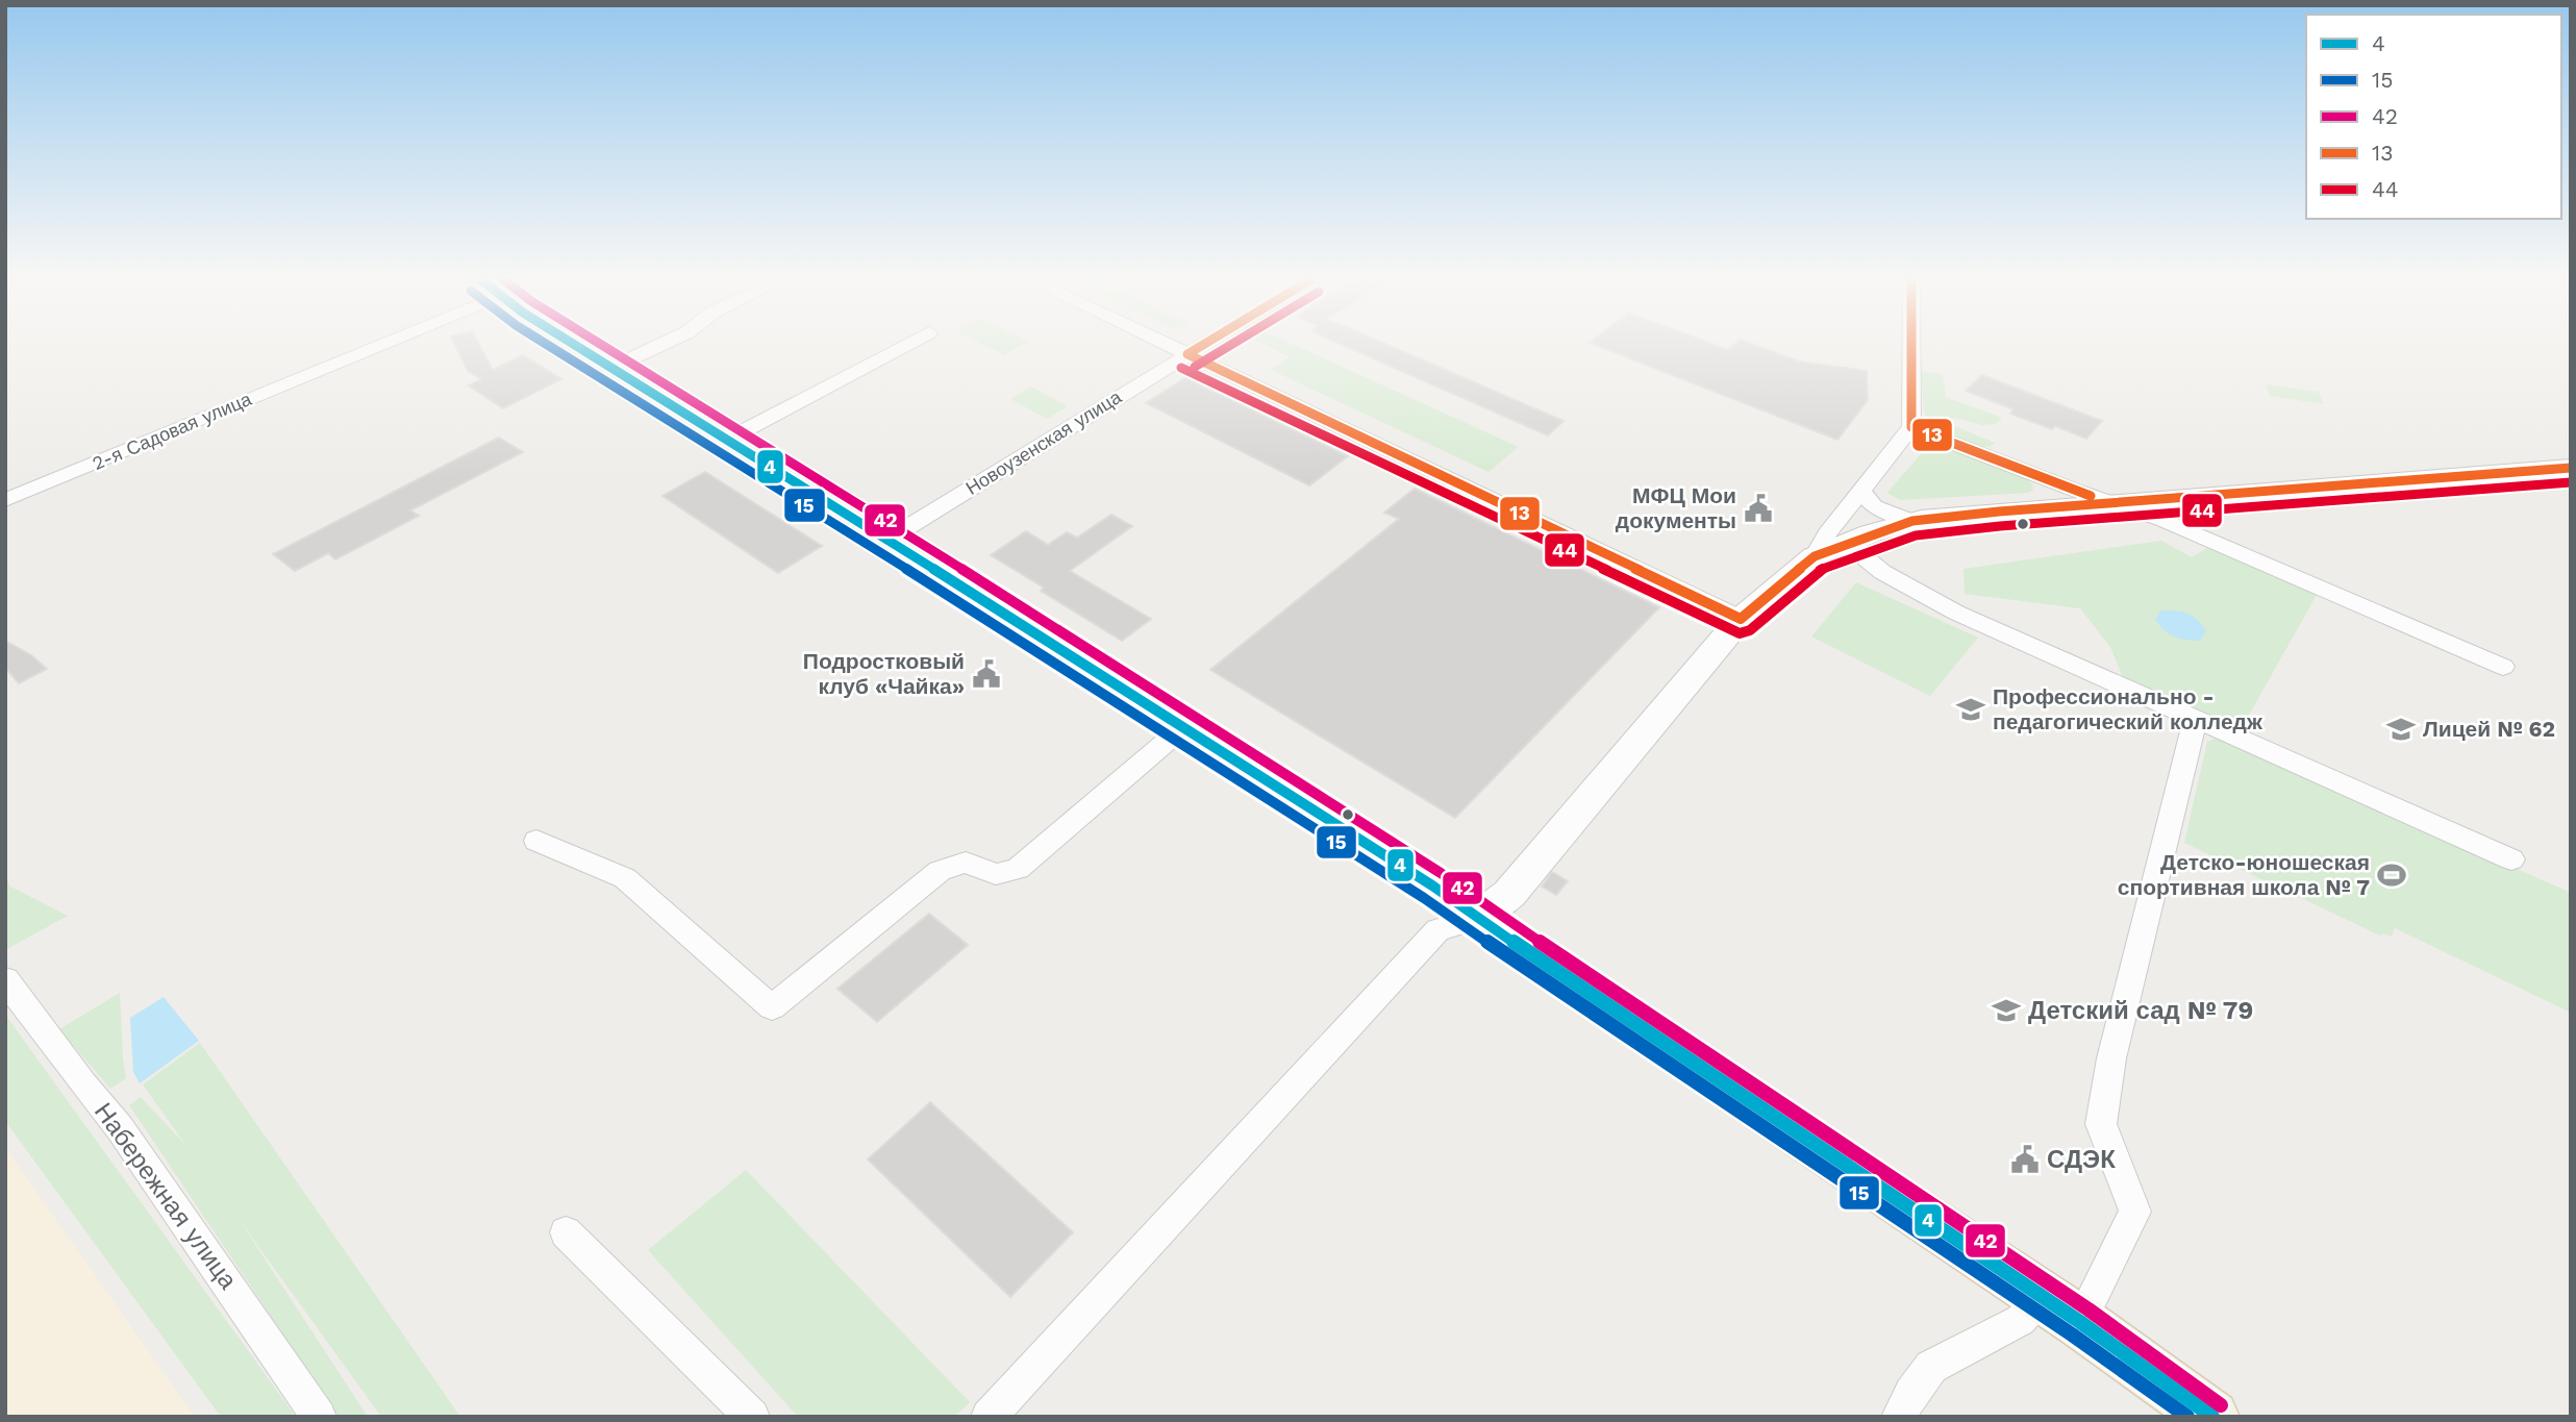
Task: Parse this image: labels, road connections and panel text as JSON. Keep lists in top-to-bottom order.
{
  "streets": {
    "street": ["2-я Садовая улица", "Новоузенская улица", "Набережная улица"]
  },
  "places": {
    "public building": ["МФЦ Мои документы", "Подростковый клуб «Чайка»", "СДЭК"],
    "school or university": ["Профессионально - педагогический колледж", "Лицей № 62", "Детский сад № 79"],
    "sports": ["Детско-юношеская спортивная школа № 7"]
  },
  "lines": [
    "transit line 4",
    "transit line 15",
    "transit line 42",
    "transit line 13",
    "transit line 44"
  ],
  "legend": [
    "4",
    "15",
    "42",
    "13",
    "44"
  ]
}
